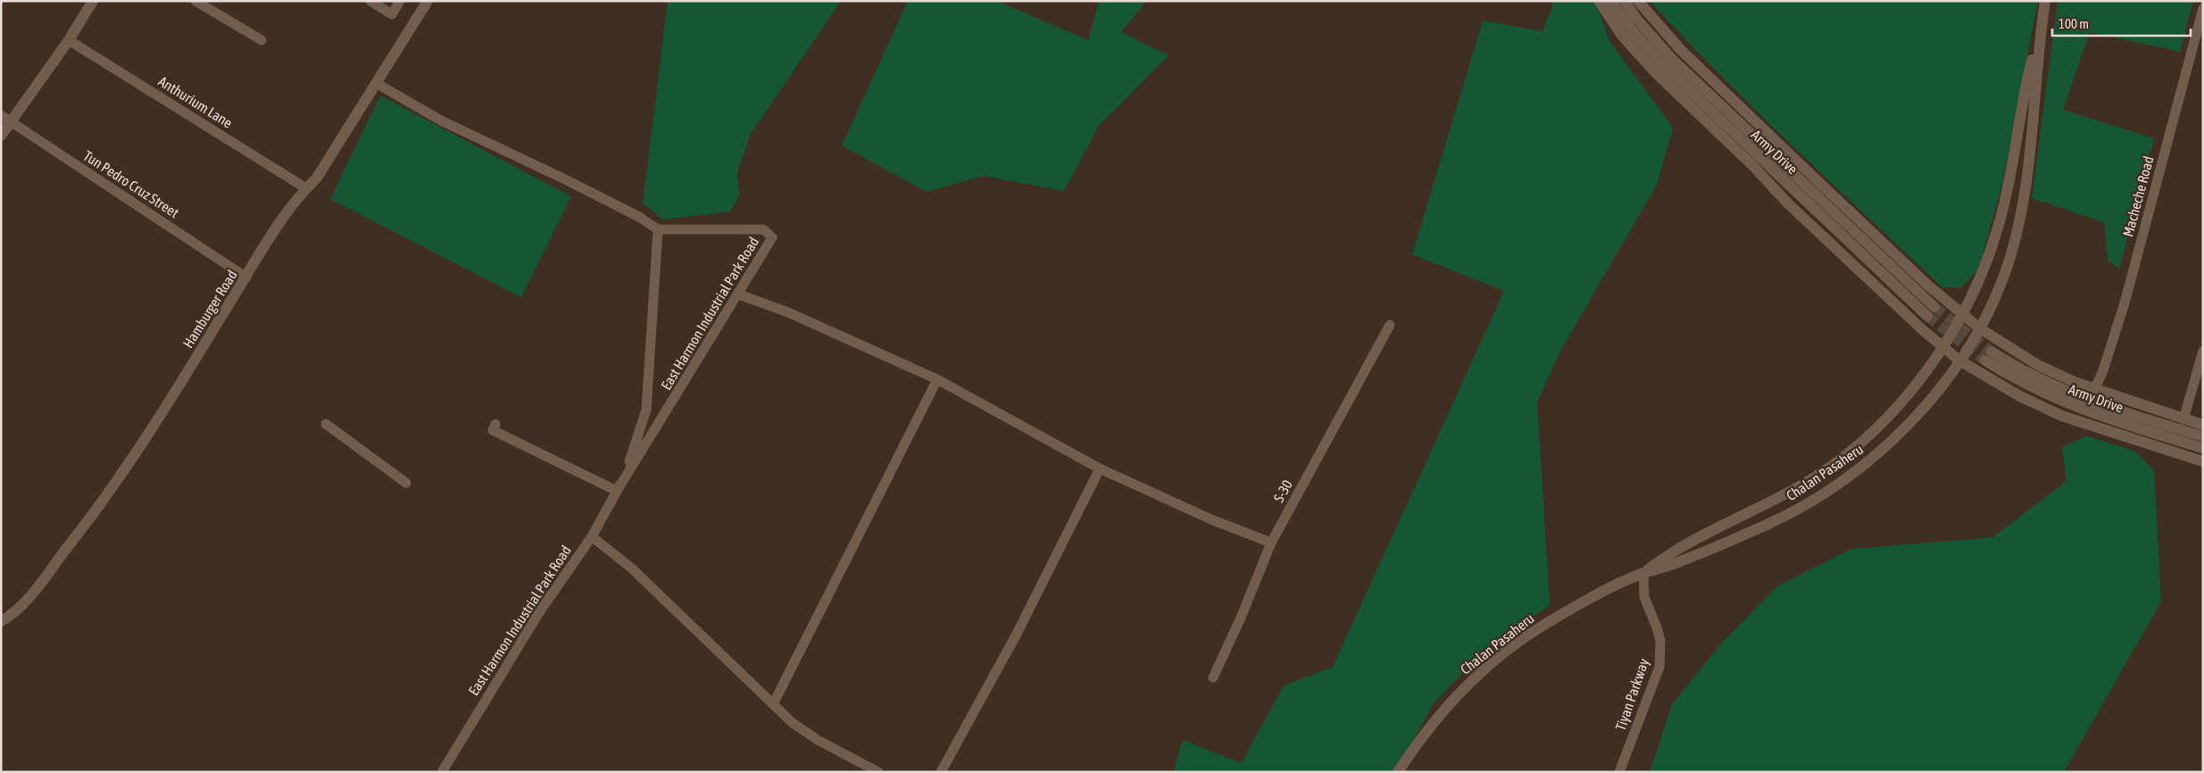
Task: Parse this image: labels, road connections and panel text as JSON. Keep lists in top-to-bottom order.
{
  "streets": {
    "main road": ["Army Drive", "Hamburger Road", "Chalan Pasaheru"],
    "street": [
      "Anthurium Lane",
      "Tun Pedro Cruz Street",
      "Macheche Road",
      "East Harmon Industrial Park Road",
      "S-30",
      "Tiyan Parkway"
    ]
  },
  "crossings": [
    ["Anthurium Lane", "Hamburger Road"],
    ["Tun Pedro Cruz Street", "Hamburger Road"],
    ["Chalan Pasaheru", "Tiyan Parkway"]
  ],
  "scale_bar": "100 m"
}
